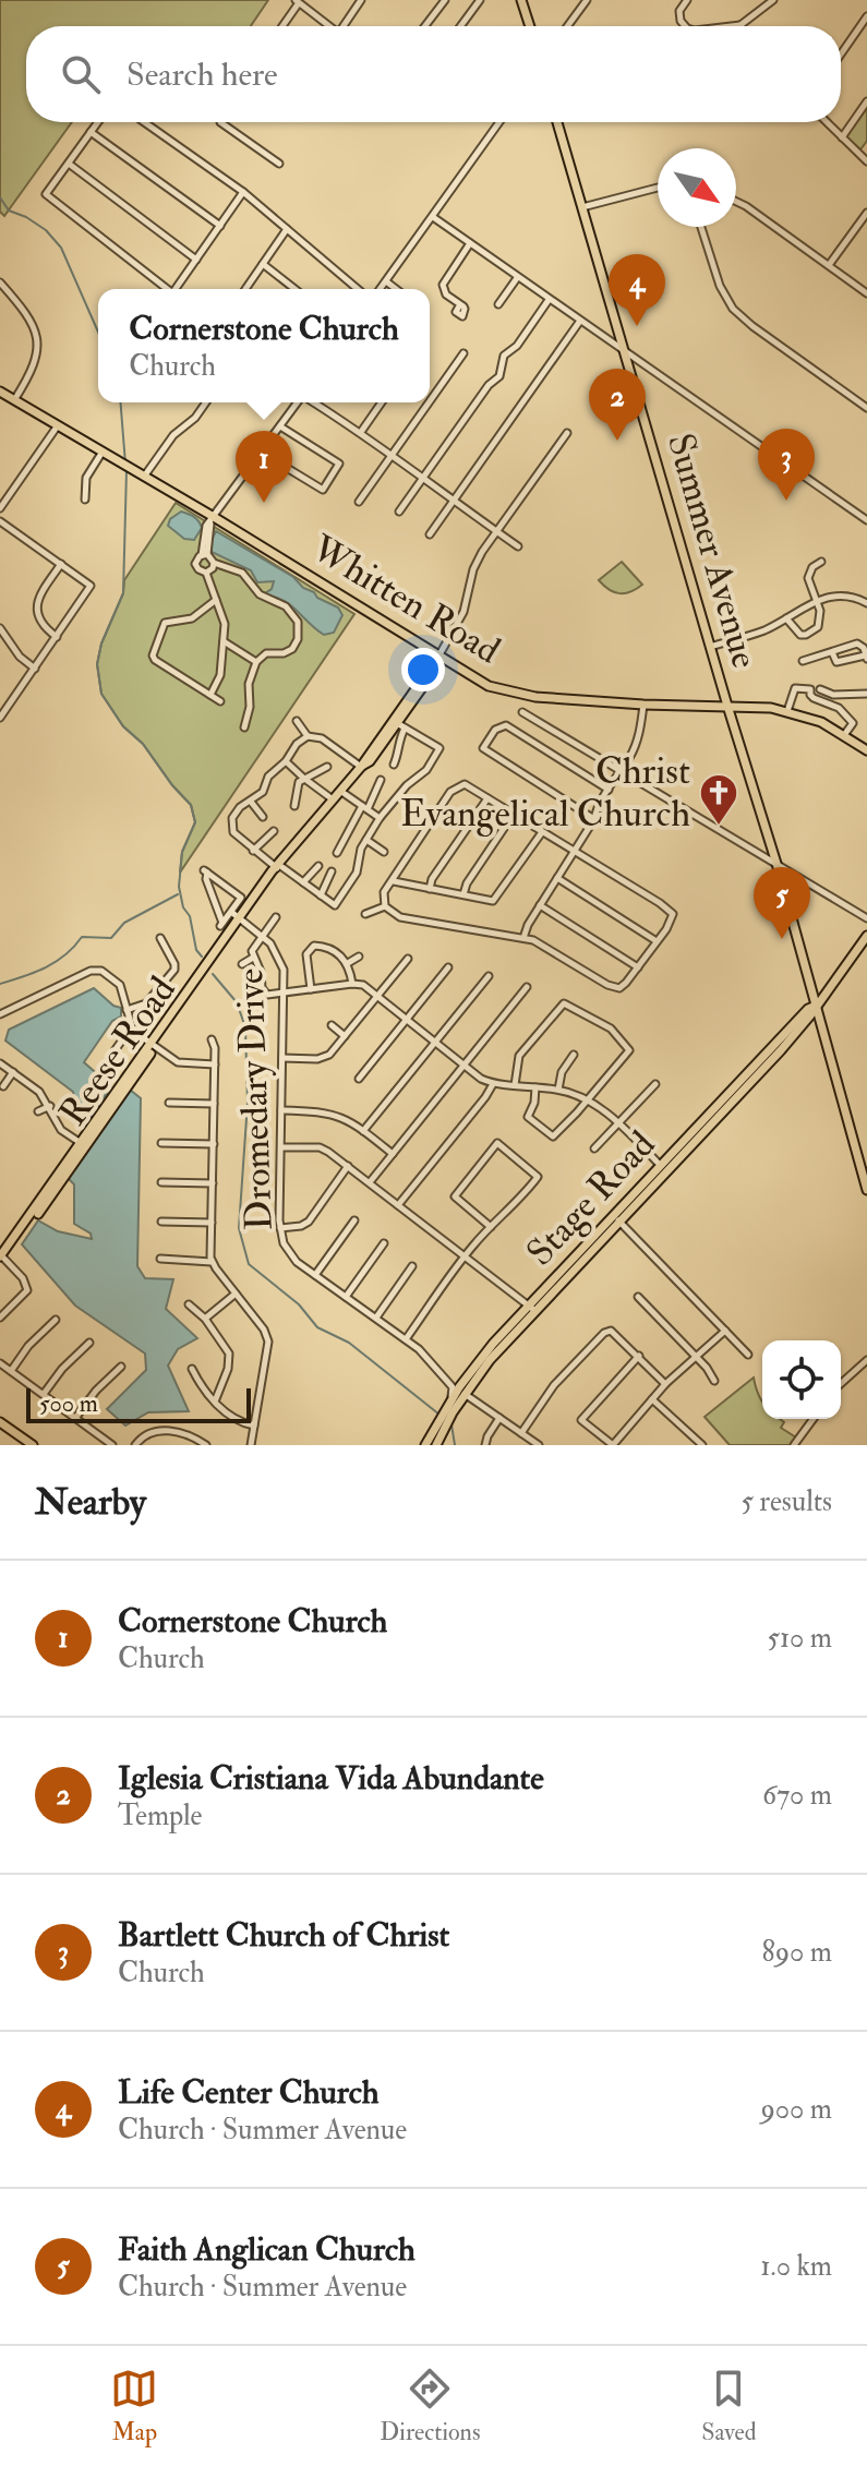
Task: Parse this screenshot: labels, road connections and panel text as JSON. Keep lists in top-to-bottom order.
{
  "streets": {
    "main road": [
      "Summer Avenue",
      "Whitten Road",
      "Reese Road",
      "Stage Road"
    ],
    "street": ["Dromedary Drive"]
  },
  "crossings": [
    ["Summer Avenue", "Whitten Road"],
    ["Summer Avenue", "Stage Road"],
    ["Whitten Road", "Reese Road"],
    ["Reese Road", "Dromedary Drive"],
    ["Dromedary Drive", "Stage Road"]
  ],
  "places": {
    "church": ["Christ Evangelical Church"]
  },
  "scale_bar": "500 m",
  "north": "bottom right",
  "page": {
    "search": "Search here",
    "pins": [
      "4",
      "2",
      "3",
      "1",
      "5"
    ],
    "popup": ["Cornerstone Church", "Church"],
    "scale": "500 m",
    "heading": ["Nearby", "5 results"],
    "list": [
      {
        "mark": "1",
        "name": "Cornerstone Church",
        "note": "Church",
        "value": "510 m"
      },
      {
        "mark": "2",
        "name": "Iglesia Cristiana Vida Abundante",
        "note": "Temple",
        "value": "670 m"
      },
      {
        "mark": "3",
        "name": "Bartlett Church of Christ",
        "note": "Church",
        "value": "890 m"
      },
      {
        "mark": "4",
        "name": "Life Center Church",
        "note": "Church · Summer Avenue",
        "value": "900 m"
      },
      {
        "mark": "5",
        "name": "Faith Anglican Church",
        "note": "Church · Summer Avenue",
        "value": "1.0 km"
      }
    ],
    "nav": ["Map", "Directions", "Saved"]
  }
}
